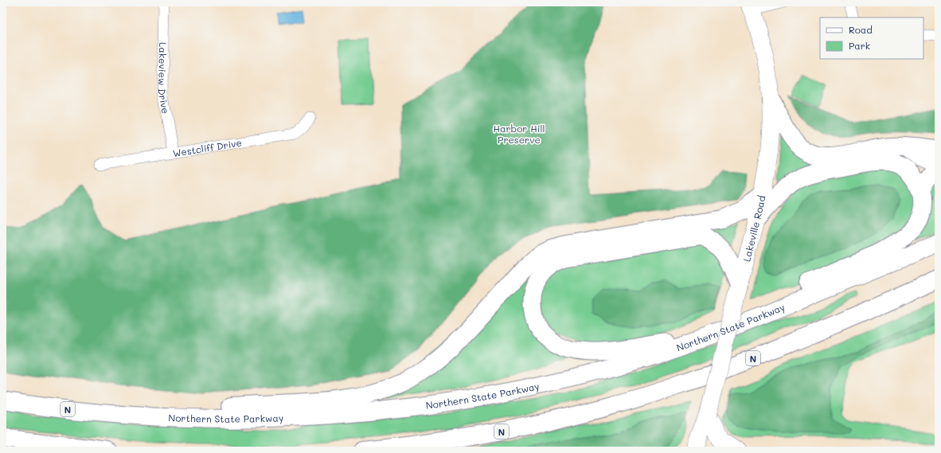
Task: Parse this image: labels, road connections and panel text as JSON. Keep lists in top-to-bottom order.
{
  "streets": {
    "highway": ["Northern State Parkway", "N"],
    "main road": ["Lakeville Road"],
    "street": ["Lakeview Drive", "Westcliff Drive"]
  },
  "crossings": [
    ["Lakeview Drive", "Westcliff Drive"]
  ],
  "parks": ["Harbor Hill Preserve"],
  "legend": ["Road", "Park"]
}
